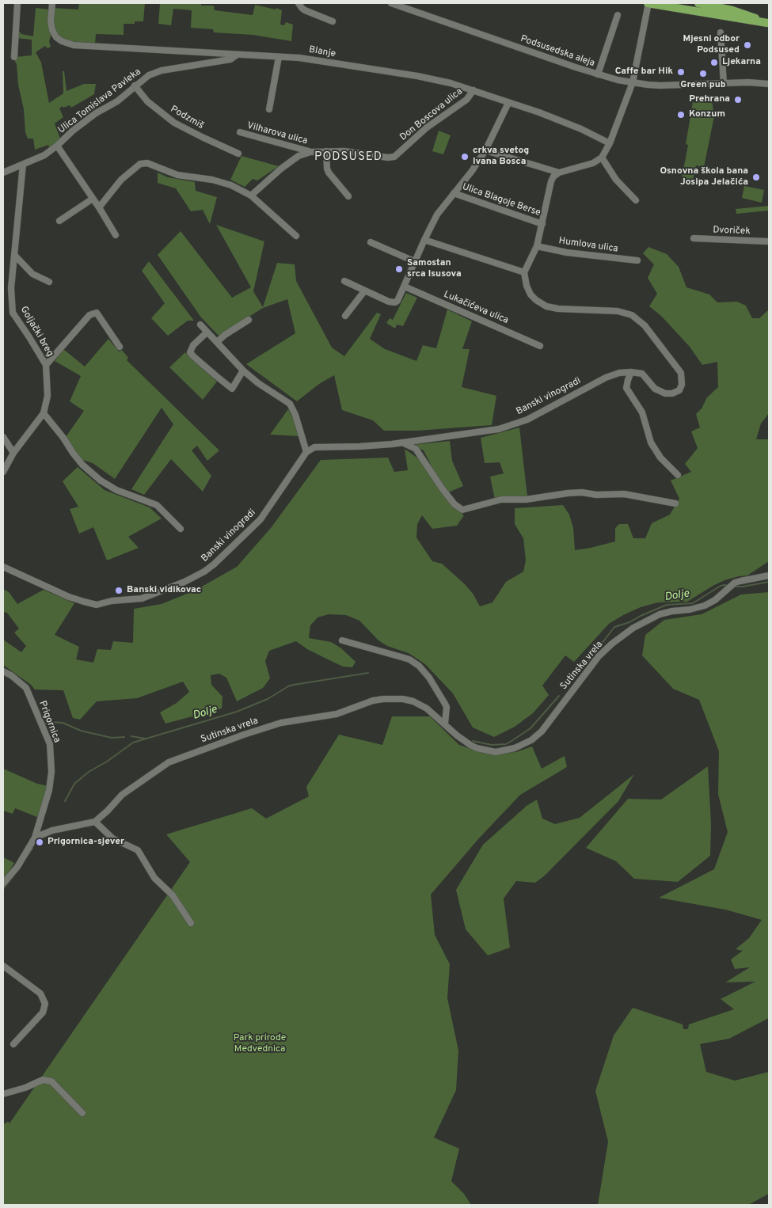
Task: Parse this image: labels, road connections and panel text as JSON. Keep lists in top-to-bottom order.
{
  "streets": {
    "street": [
      "Podsusedska aleja",
      "Blanje",
      "Ulica Tomislava Pavleka",
      "Don Boscova ulica",
      "Podzmiš",
      "Vilharova ulica",
      "Ulica Blagoje Berse",
      "Dvoriček",
      "Humlova ulica",
      "Lukačićeva ulica",
      "Goljački breg",
      "Banski vinogradi",
      "Sutinska vrela",
      "Prigornica"
    ]
  },
  "crossings": [
    ["Blanje", "Ulica Tomislava Pavleka"],
    ["Blanje", "Don Boscova ulica"],
    ["Ulica Tomislava Pavleka", "Podzmiš"],
    ["Ulica Tomislava Pavleka", "Goljački breg"],
    ["Don Boscova ulica", "Vilharova ulica"]
  ],
  "districts": ["PODSUSED"],
  "water": ["Dolje"],
  "parks": ["Park prirode Medvednica"],
  "places": [
    "Mjesni odbor Podsused",
    "Ljekarna",
    "Caffe bar Hik",
    "Green pub",
    "Prehrana",
    "Konzum",
    "crkva svetog Ivana Bosca",
    "Osnovna škola bana Josipa Jelačića",
    "Samostan srca Isusova",
    "Banski vidikovac",
    "Prigornica-sjever"
  ]
}
